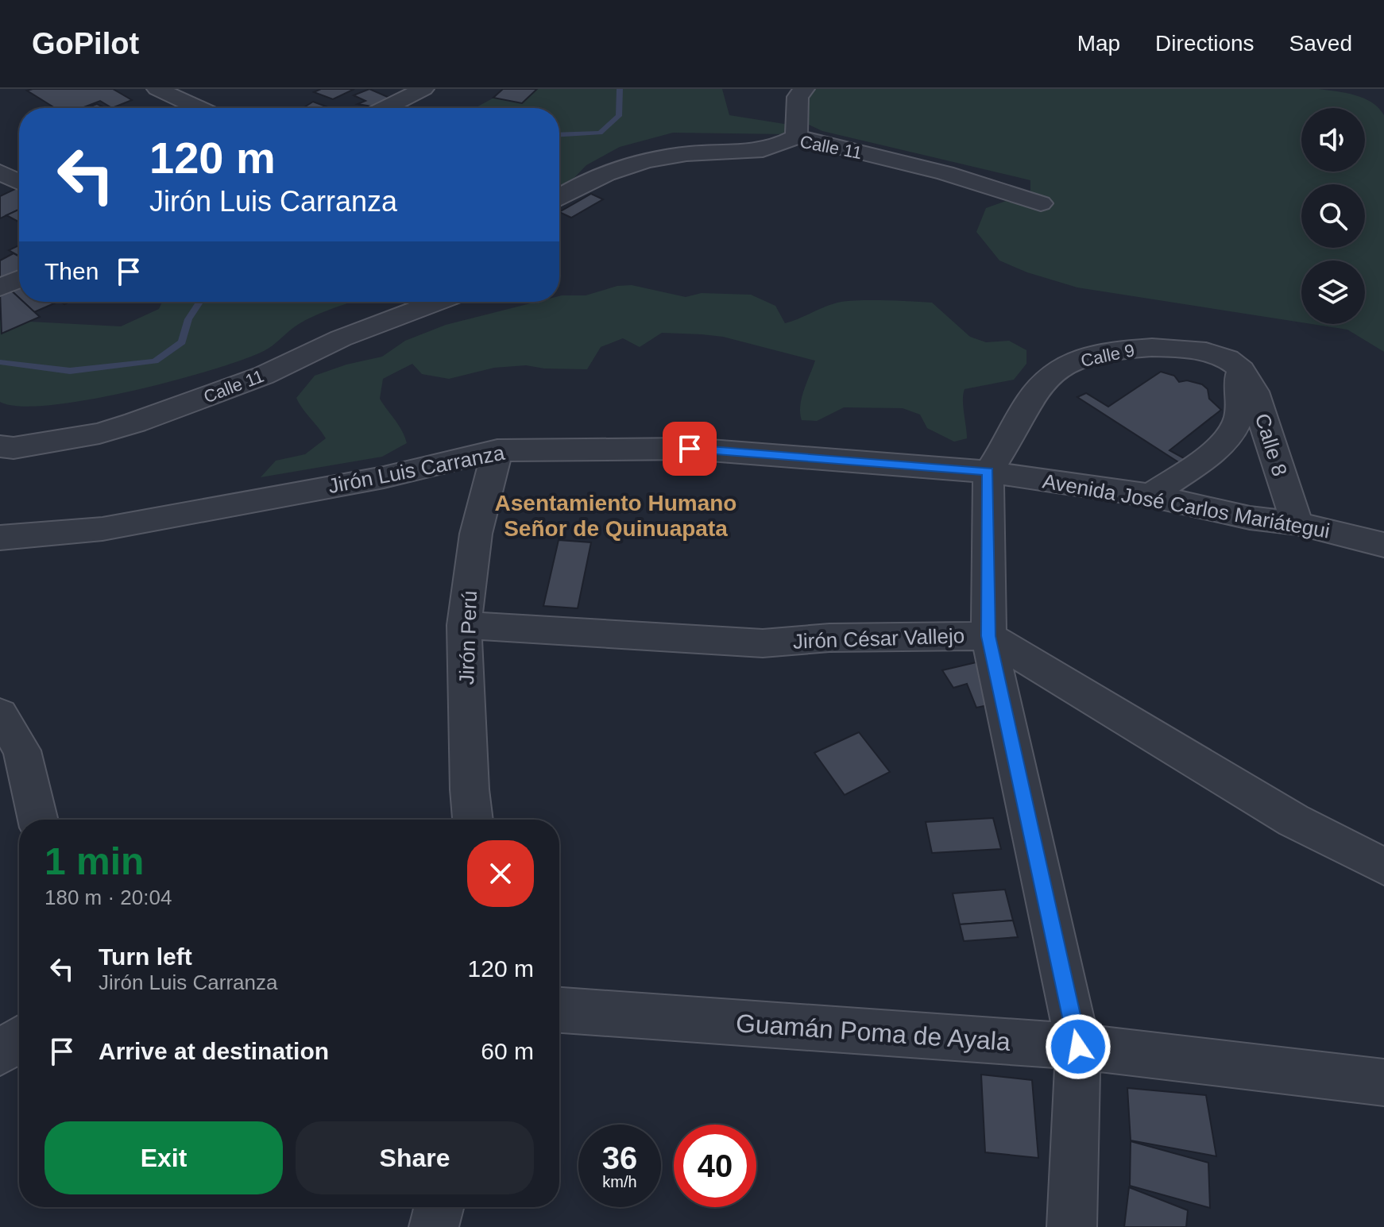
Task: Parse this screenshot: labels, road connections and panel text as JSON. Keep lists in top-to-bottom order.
{
  "streets": {
    "street": [
      "Calle 11",
      "Calle 9",
      "Calle 8",
      "Jirón Luis Carranza",
      "Avenida José Carlos Mariátegui",
      "Jirón Perú",
      "Jirón César Vallejo",
      "Guamán Poma de Ayala"
    ]
  },
  "crossings": [
    ["Calle 9", "Calle 8"],
    ["Calle 9", "Jirón Luis Carranza"],
    ["Calle 9", "Avenida José Carlos Mariátegui"],
    ["Calle 8", "Avenida José Carlos Mariátegui"],
    ["Jirón Luis Carranza", "Avenida José Carlos Mariátegui"],
    ["Jirón Luis Carranza", "Jirón Perú"],
    ["Jirón Perú", "Jirón César Vallejo"]
  ],
  "districts": ["Asentamiento Humano Señor de Quinuapata"],
  "page": {
    "header": "GoPilot",
    "nav": ["Map", "Directions", "Saved"],
    "turn": ["120 m", "Jirón Luis Carranza"],
    "then": "Then",
    "heading": ["1 min", "180 m · 20:04"],
    "list": [
      {
        "name": "Turn left",
        "note": "Jirón Luis Carranza",
        "value": "120 m"
      },
      {
        "name": "Arrive at destination",
        "value": "60 m"
      }
    ],
    "buttons": ["Exit", "Share"],
    "speed": "36 km/h",
    "limit": "40"
  }
}
